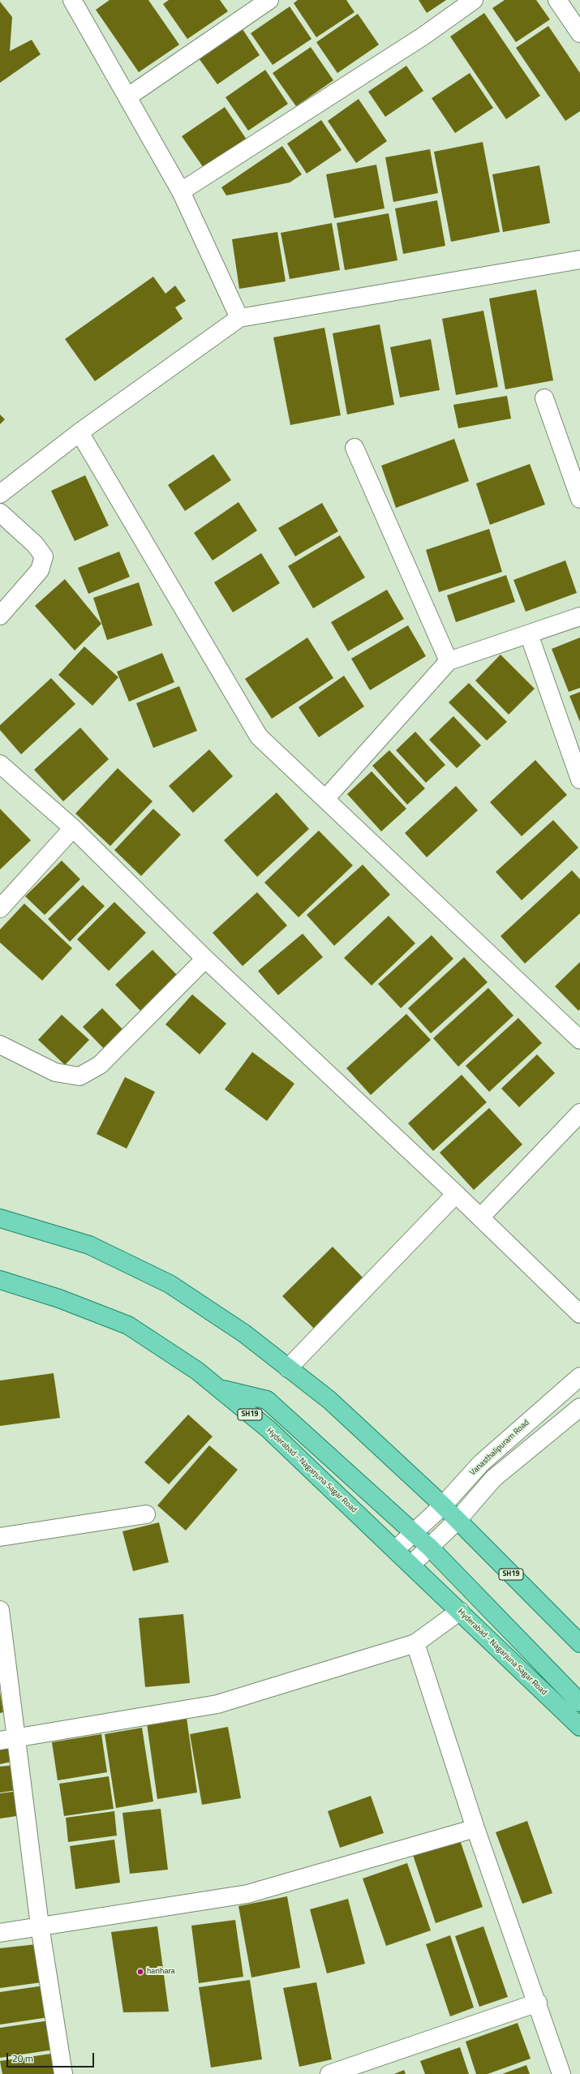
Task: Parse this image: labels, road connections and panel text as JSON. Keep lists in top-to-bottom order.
{
  "streets": {
    "main road": ["SH19", "Hyderabad - Nagarjuna Sagar Road"],
    "street": ["Vanasthalipuram Road"]
  },
  "crossings": [
    ["SH19", "Vanasthalipuram Road"],
    ["Vanasthalipuram Road", "Hyderabad - Nagarjuna Sagar Road"]
  ],
  "places": ["harihara"],
  "scale_bar": "20 m"
}
